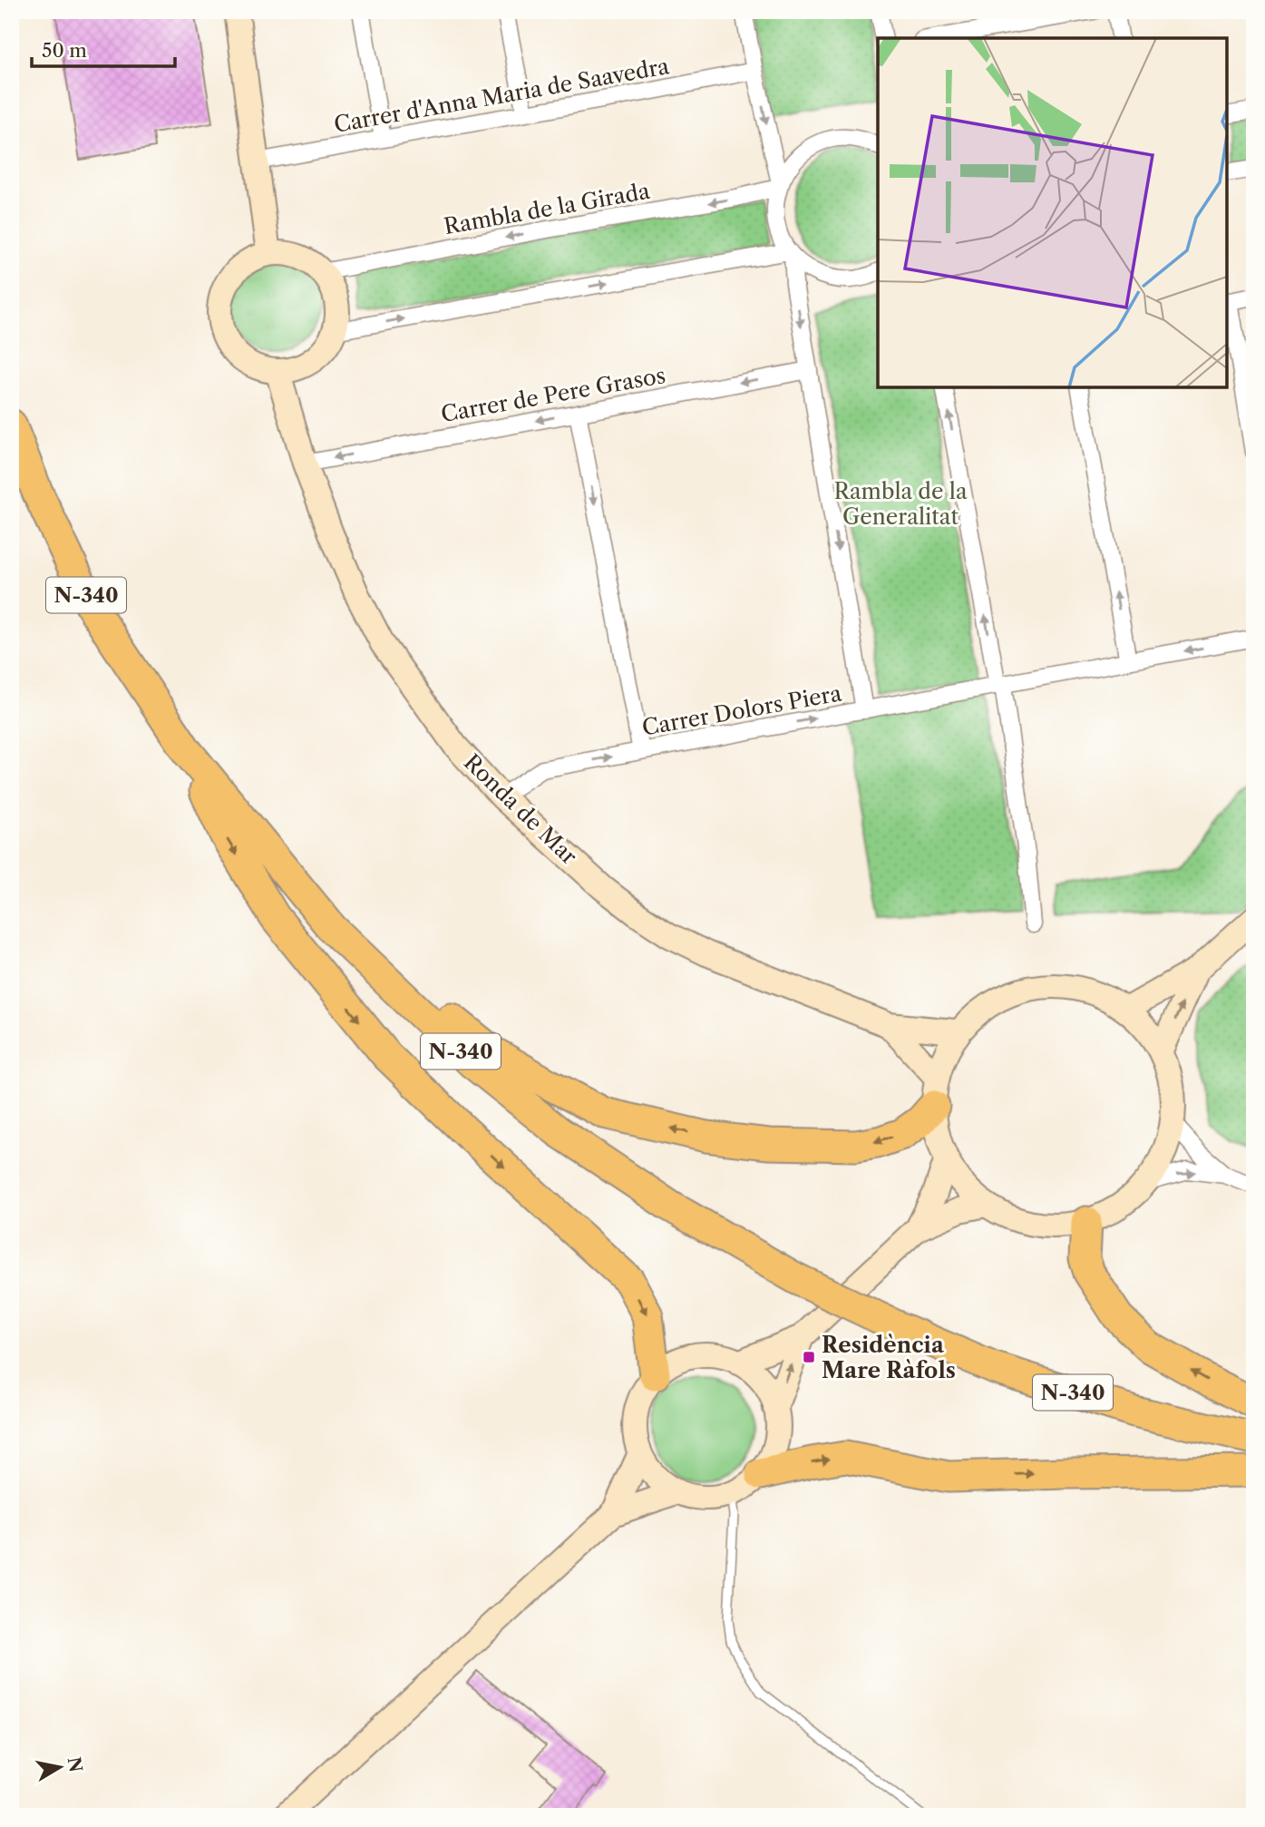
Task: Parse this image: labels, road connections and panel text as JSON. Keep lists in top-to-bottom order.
{
  "streets": {
    "highway": ["N-340"],
    "street": [
      "Carrer d'Anna Maria de Saavedra",
      "Rambla de la Girada",
      "Carrer de Pere Grasos",
      "Carrer Dolors Piera",
      "Ronda de Mar"
    ]
  },
  "crossings": [
    ["Rambla de la Girada", "Ronda de Mar"],
    ["Carrer de Pere Grasos", "Ronda de Mar"],
    ["Carrer Dolors Piera", "Ronda de Mar"]
  ],
  "parks": ["Rambla de la Generalitat"],
  "places": {
    "transit": ["Residència Mare Ràfols"]
  },
  "scale_bar": "50 m",
  "north": "right"
}
